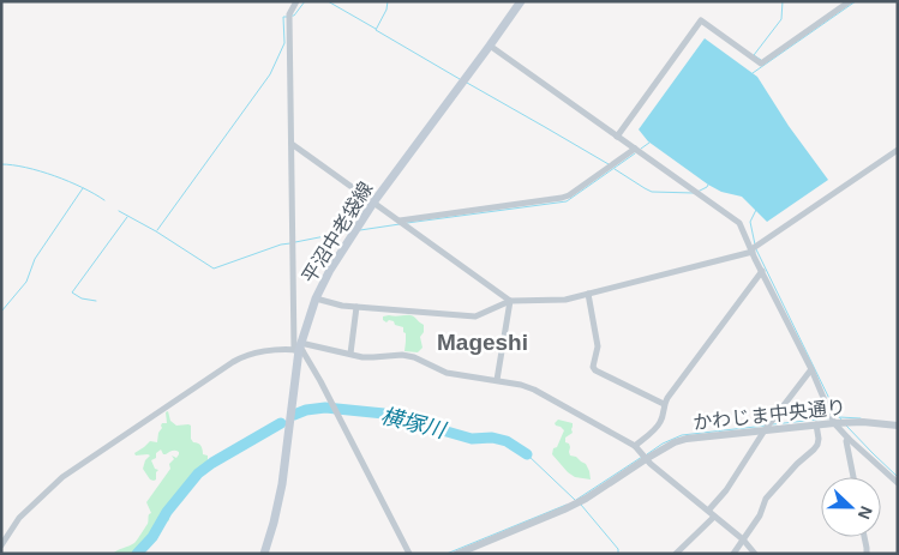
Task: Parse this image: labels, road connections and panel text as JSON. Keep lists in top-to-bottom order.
{
  "streets": {
    "main road": ["平沼中老袋線"],
    "street": ["かわじま中央通り"]
  },
  "districts": ["Mageshi"],
  "water": ["横塚川"],
  "north": "right"
}
